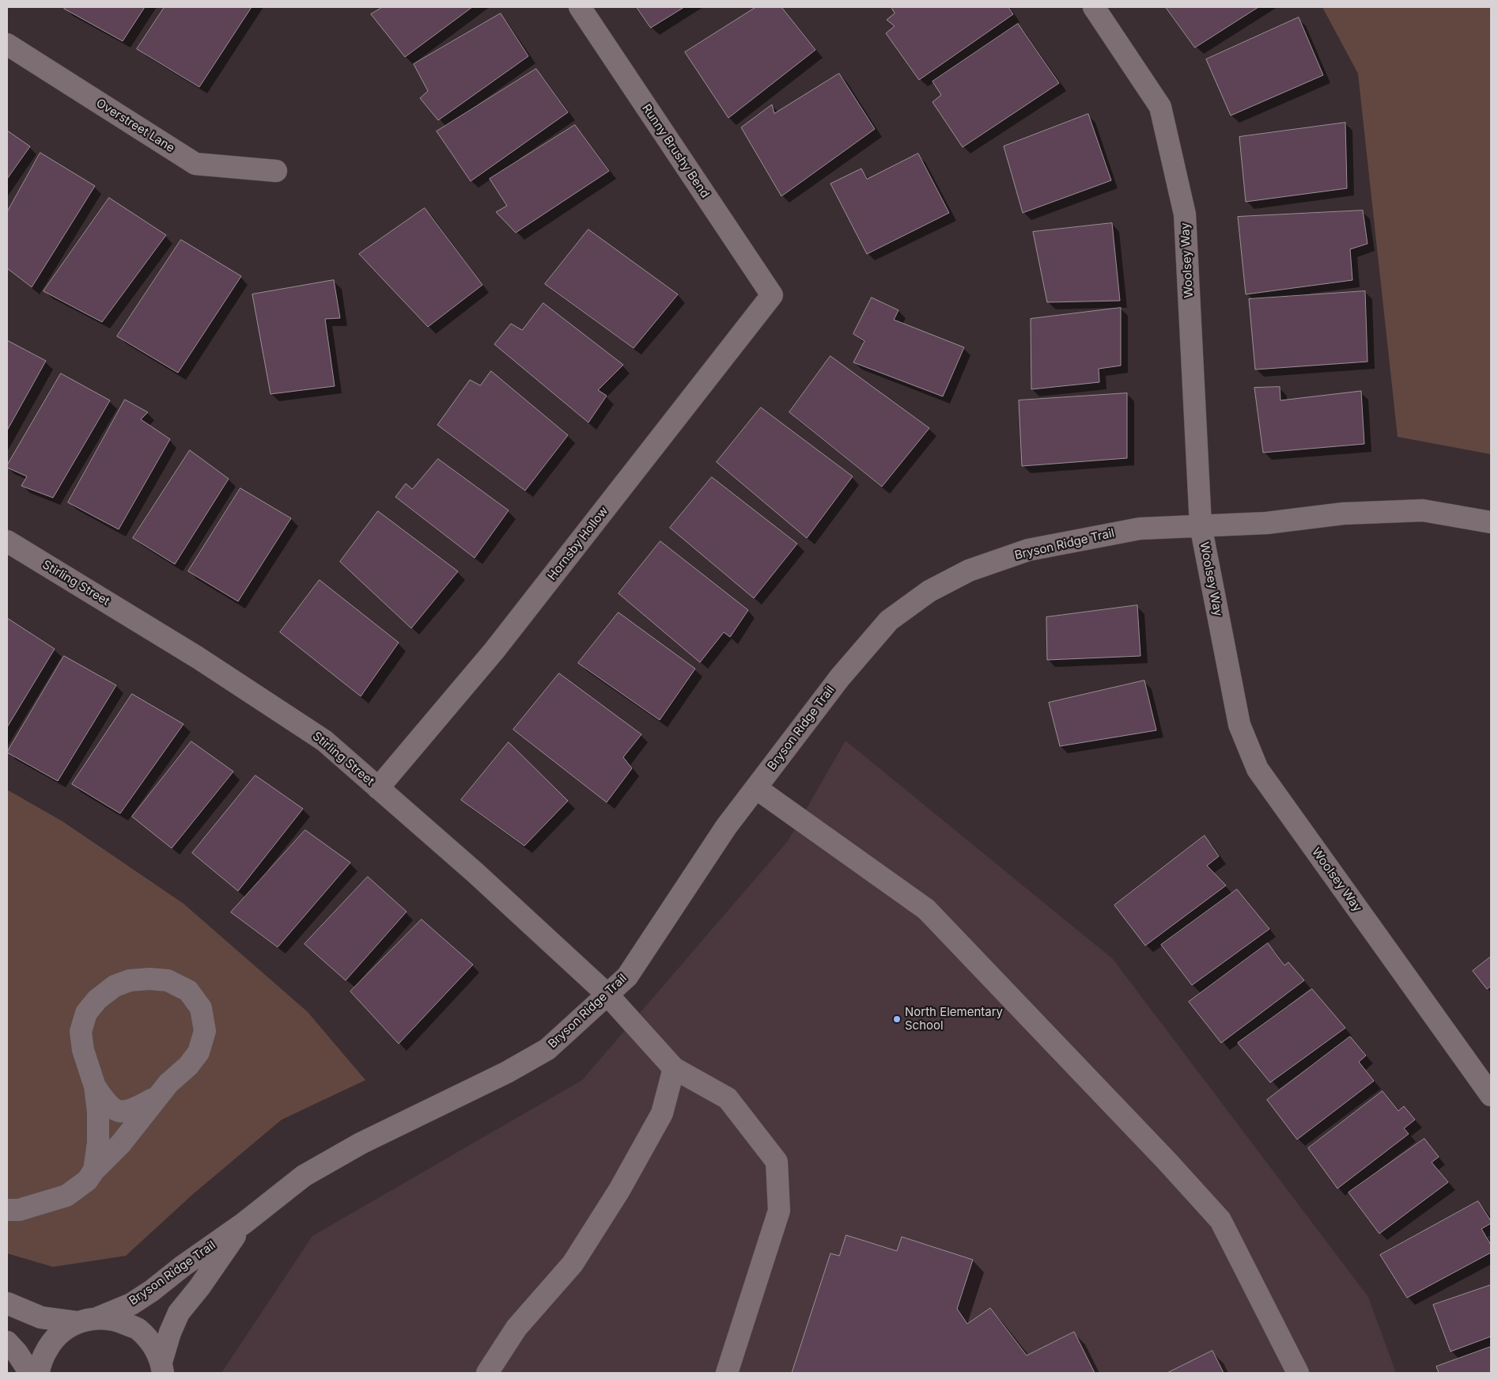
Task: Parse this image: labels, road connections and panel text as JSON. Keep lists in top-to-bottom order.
{
  "streets": {
    "street": [
      "Overstreet Lane",
      "Runny Brushy Bend",
      "Woolsey Way",
      "Hornsby Hollow",
      "Bryson Ridge Trail",
      "Stirling Street"
    ]
  },
  "crossings": [
    ["Runny Brushy Bend", "Hornsby Hollow"],
    ["Woolsey Way", "Bryson Ridge Trail"],
    ["Hornsby Hollow", "Stirling Street"],
    ["Bryson Ridge Trail", "Stirling Street"]
  ],
  "places": ["North Elementary School"]
}
